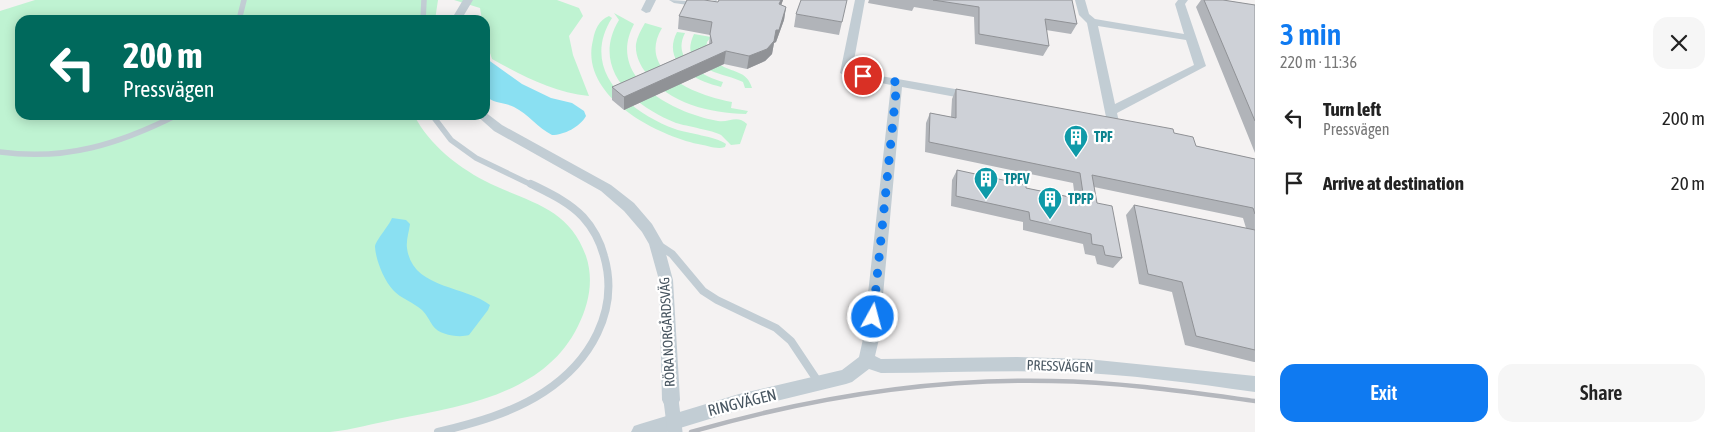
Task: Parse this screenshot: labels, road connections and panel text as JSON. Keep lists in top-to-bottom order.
{
  "streets": {
    "street": ["RÖRA NORGÅRDSVÄG", "PRESSVÄGEN", "RINGVÄGEN"]
  },
  "crossings": [
    ["PRESSVÄGEN", "RINGVÄGEN"]
  ],
  "places": {
    "building": ["TPF", "TPFV", "TPFP"]
  },
  "page": {
    "heading": ["3 min", "220 m · 11:36"],
    "turn": ["200 m", "Pressvägen"],
    "list": [
      {
        "name": "Turn left",
        "note": "Pressvägen",
        "value": "200 m"
      },
      {
        "name": "Arrive at destination",
        "value": "20 m"
      }
    ],
    "buttons": ["Exit", "Share"]
  }
}
